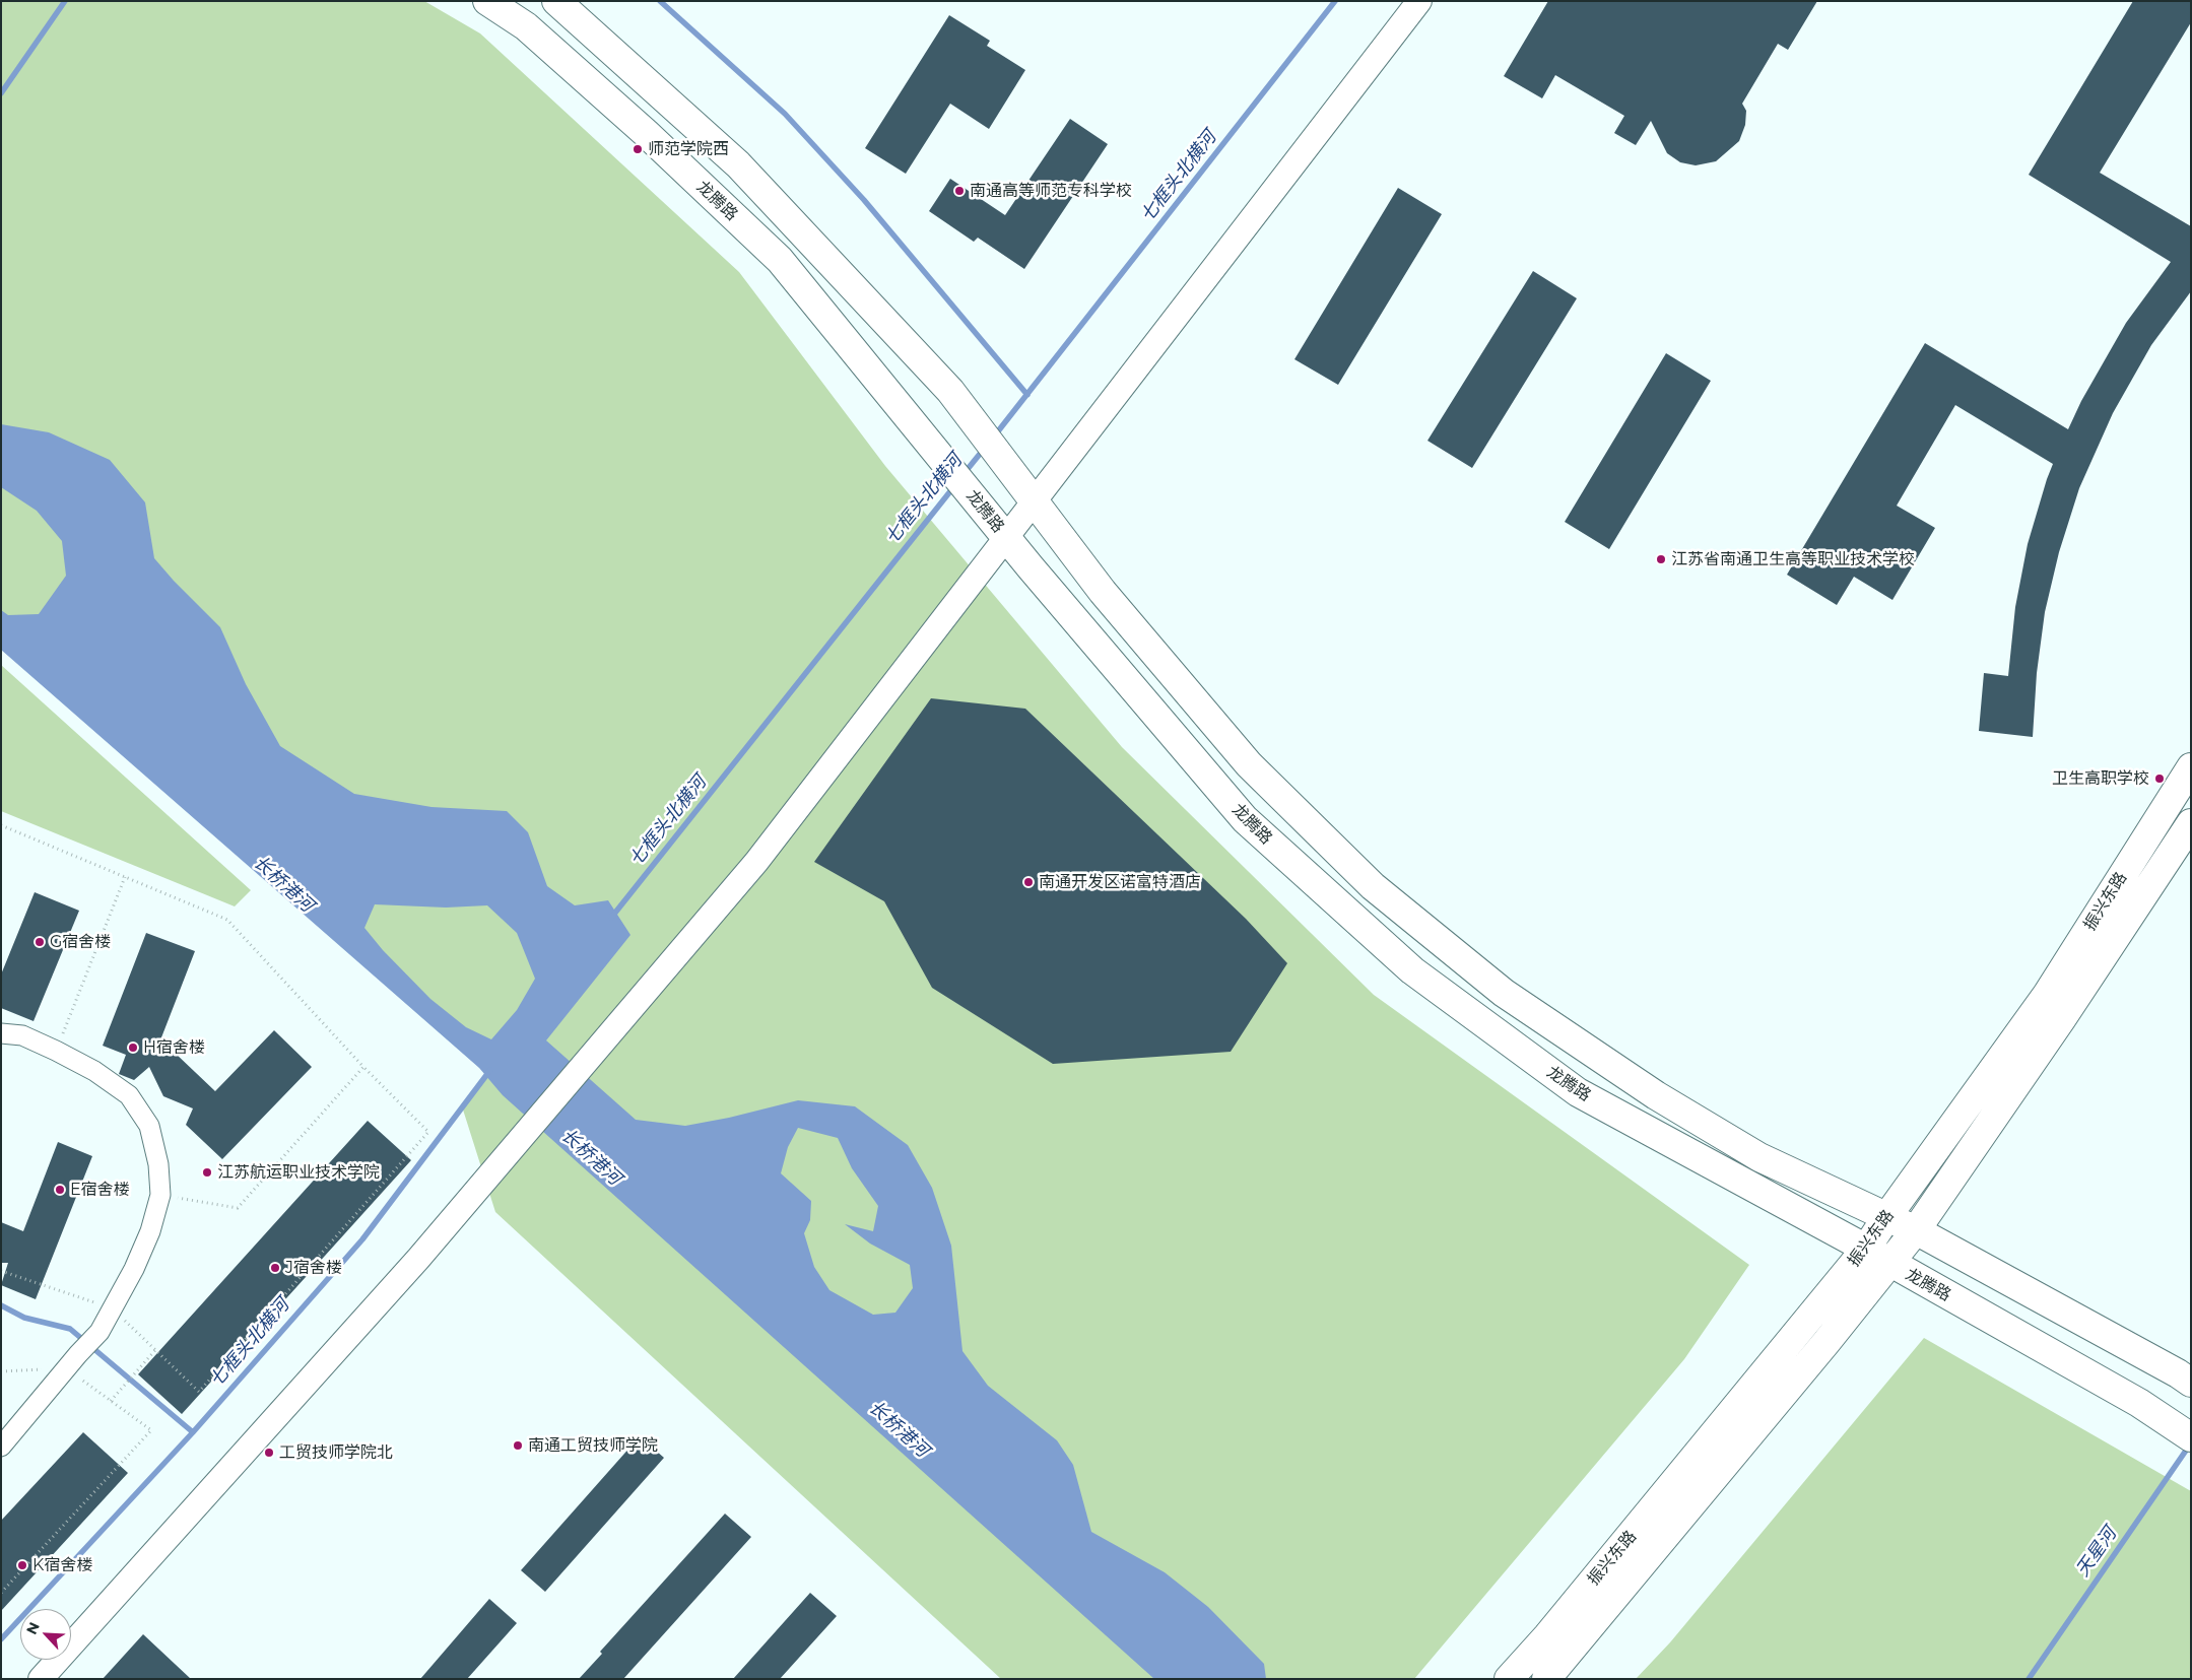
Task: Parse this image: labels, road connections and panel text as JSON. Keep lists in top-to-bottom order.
{
  "streets": {
    "main road": ["龙腾路", "振兴东路"]
  },
  "crossings": [
    ["龙腾路", "振兴东路"]
  ],
  "water": ["七框头北横河", "长桥港河", "天星河"],
  "places": [
    "师范学院西",
    "南通高等师范专科学校",
    "江苏省南通卫生高等职业技术学校",
    "卫生高职学校",
    "南通开发区诺富特酒店",
    "G宿舍楼",
    "H宿舍楼",
    "江苏航运职业技术学院",
    "E宿舍楼",
    "J宿舍楼",
    "南通工贸技师学院",
    "工贸技师学院北",
    "K宿舍楼"
  ],
  "north": "top left"
}
